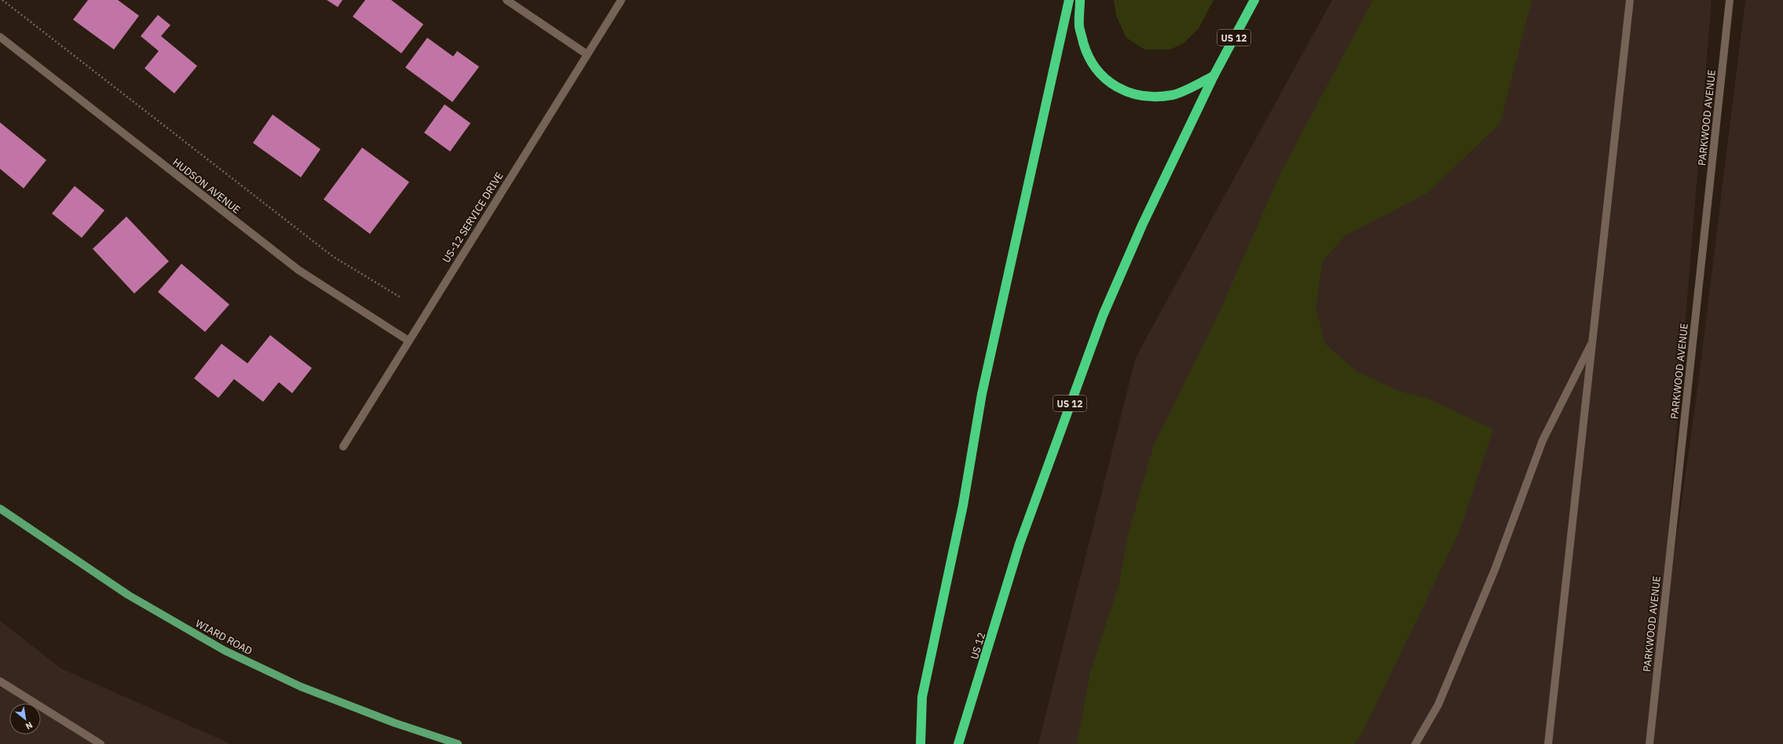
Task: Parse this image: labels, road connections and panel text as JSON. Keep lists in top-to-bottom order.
{
  "streets": {
    "highway": ["US 12"],
    "main road": ["WIARD ROAD"],
    "street": ["PARKWOOD AVENUE", "HUDSON AVENUE", "US-12 SERVICE DRIVE"]
  },
  "crossings": [
    ["HUDSON AVENUE", "US-12 SERVICE DRIVE"]
  ],
  "north": "bottom right"
}
